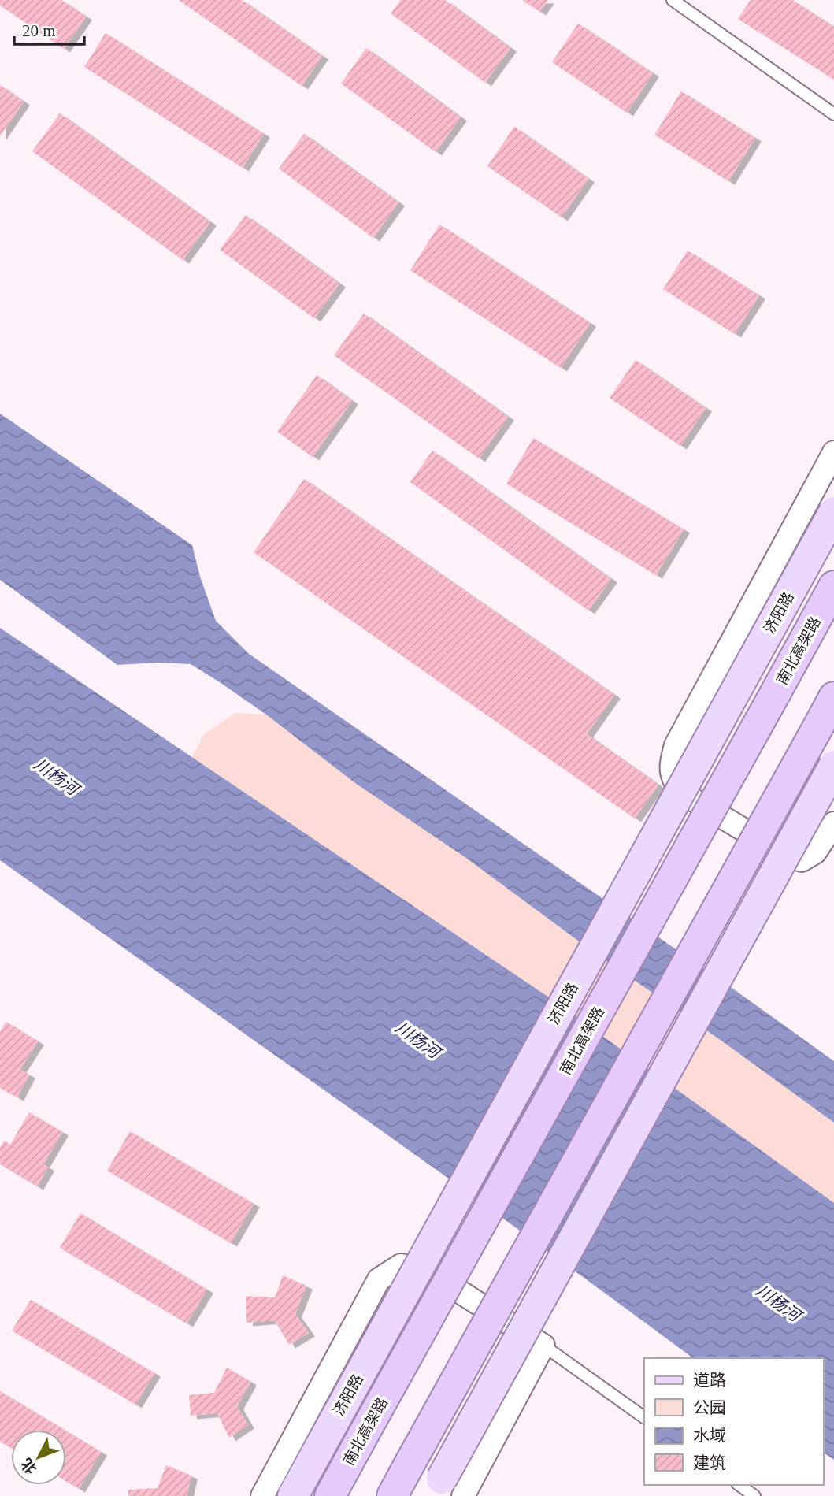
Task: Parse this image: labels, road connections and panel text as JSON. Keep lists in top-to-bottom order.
{
  "streets": {
    "highway": ["南北高架路"],
    "main road": ["济阳路"]
  },
  "water": ["川杨河"],
  "legend": [
    "道路",
    "公园",
    "水域",
    "建筑"
  ],
  "scale_bar": "20 m",
  "north": "bottom left"
}
